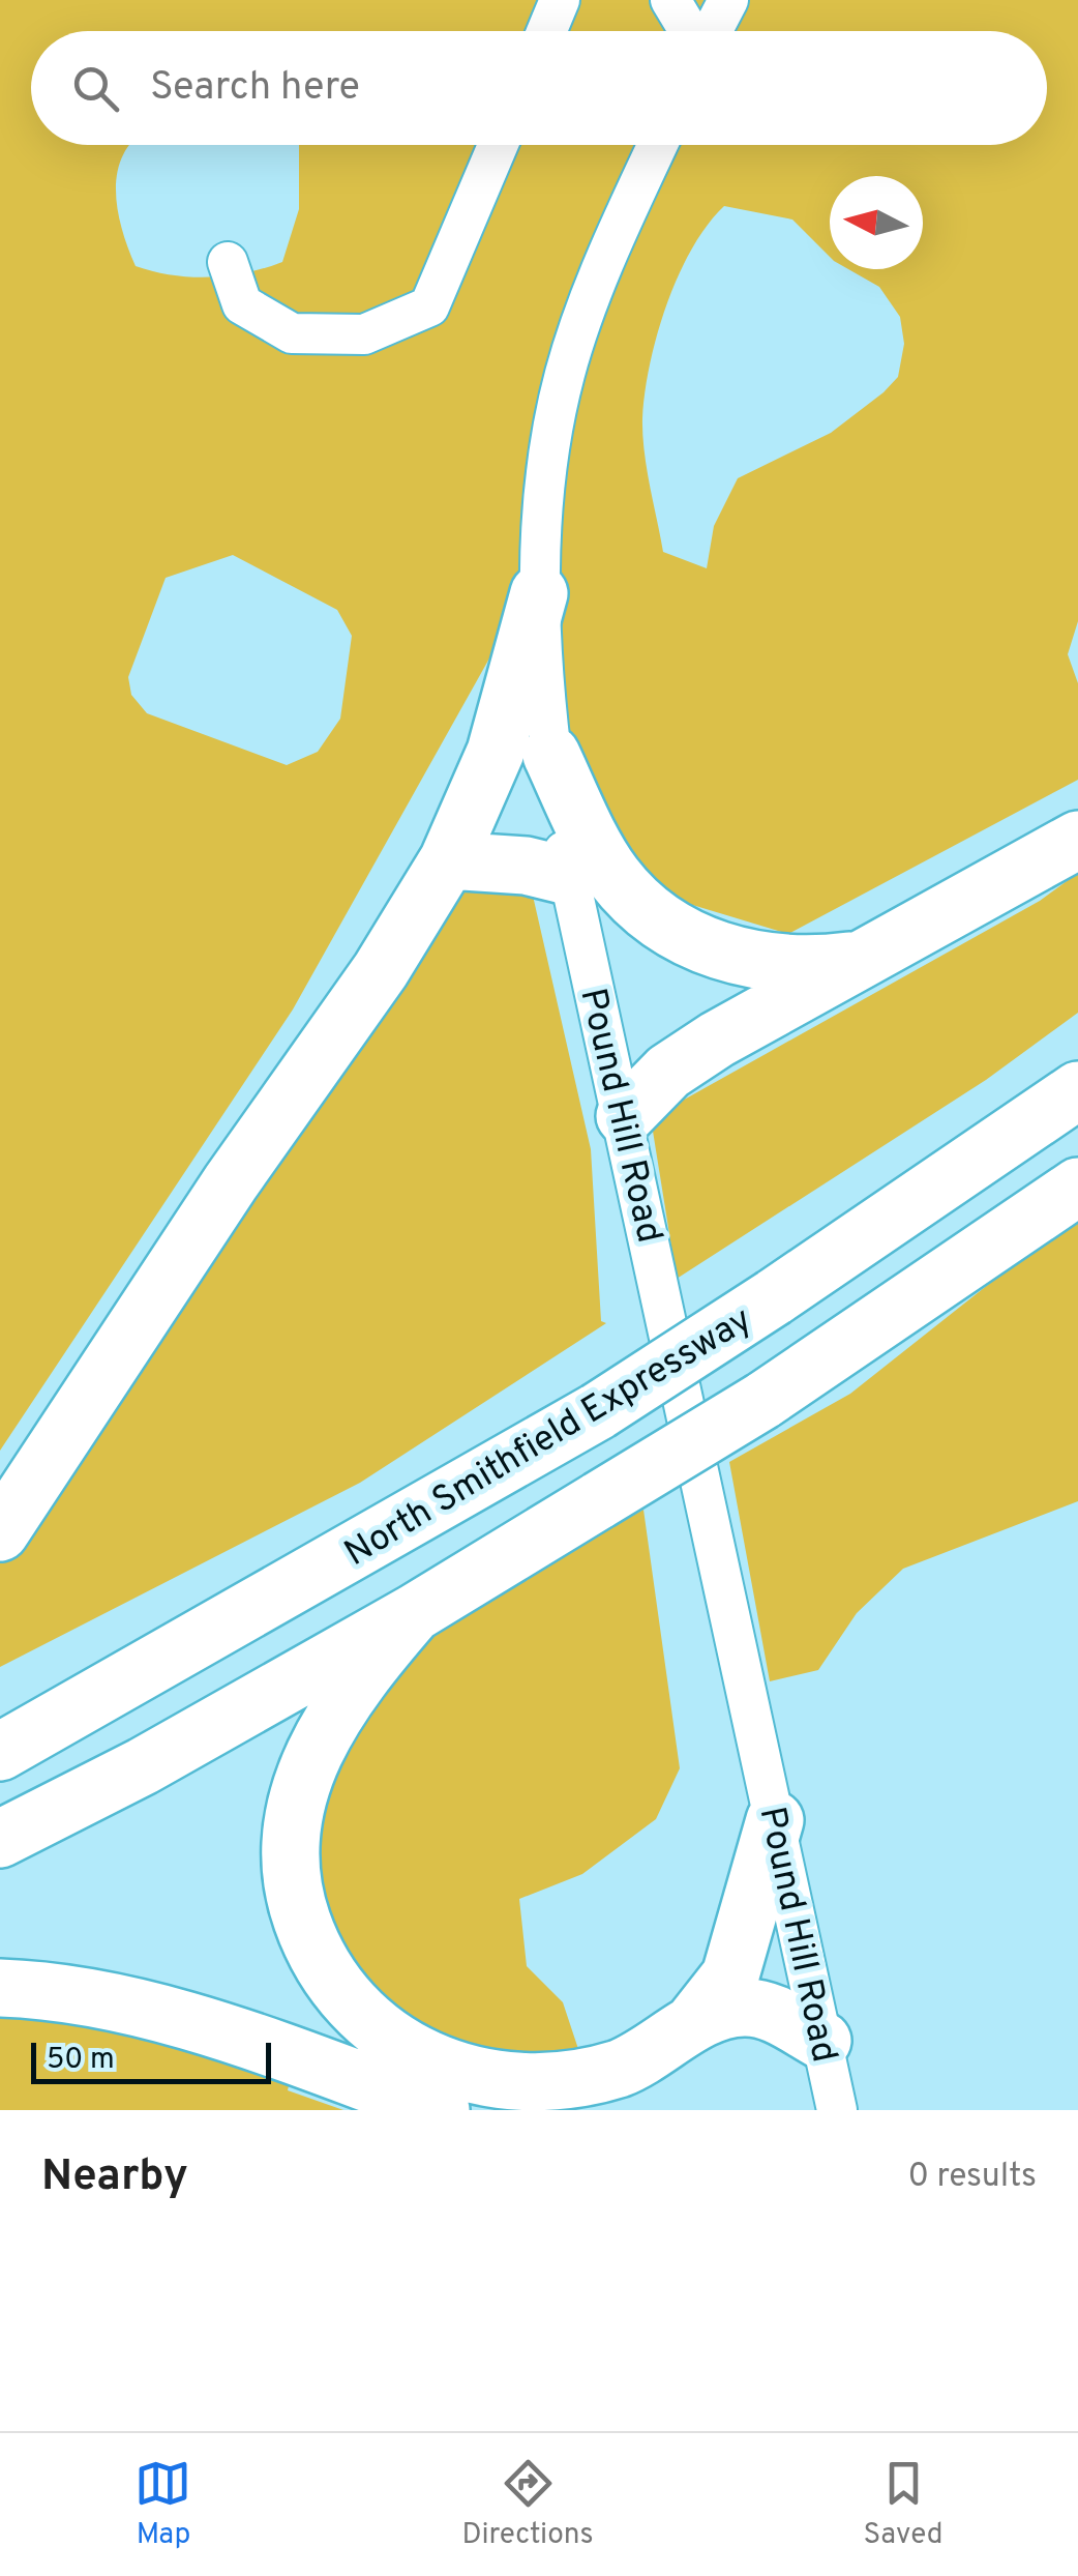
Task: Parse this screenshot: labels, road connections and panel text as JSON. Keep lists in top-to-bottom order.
{
  "streets": {
    "highway": ["North Smithfield Expressway"],
    "street": ["Pound Hill Road"]
  },
  "scale_bar": "50 m",
  "north": "left",
  "page": {
    "search": "Search here",
    "scale": "50 m",
    "heading": ["Nearby", "0 results"],
    "nav": ["Map", "Directions", "Saved"]
  }
}
